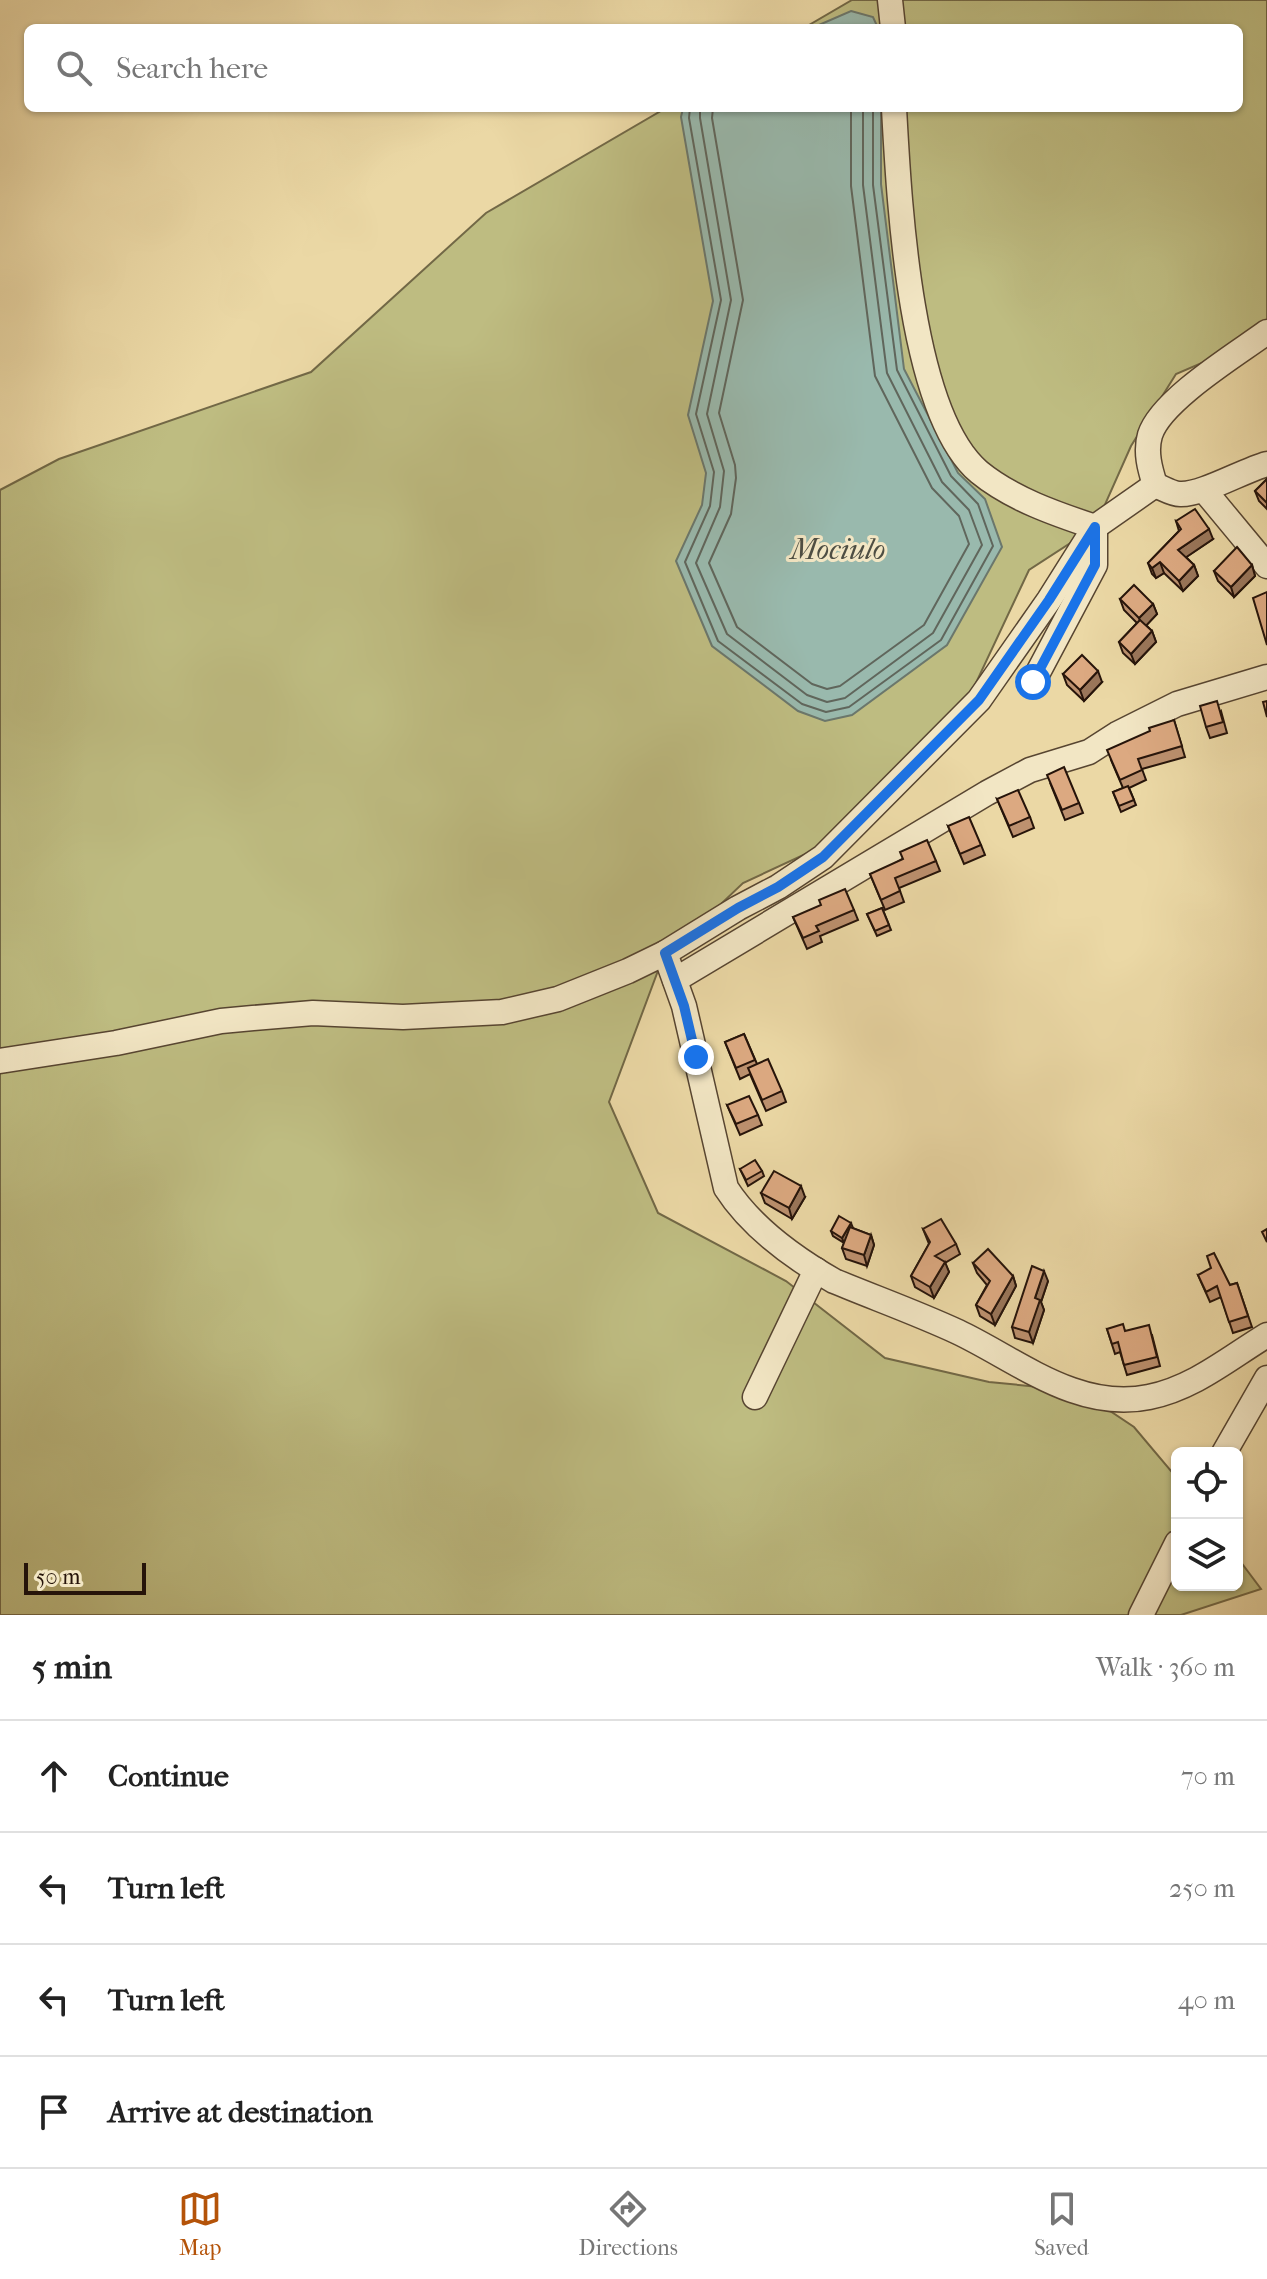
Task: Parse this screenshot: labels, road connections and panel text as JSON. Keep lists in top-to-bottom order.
{
  "water": ["Mociulo"],
  "scale_bar": "50 m",
  "page": {
    "search": "Search here",
    "scale": "50 m",
    "heading": ["5 min", "Walk · 360 m"],
    "list": [
      ["Continue", "70 m"],
      ["Turn left", "250 m"],
      ["Turn left", "40 m"],
      "Arrive at destination"
    ],
    "nav": ["Map", "Directions", "Saved"]
  }
}
